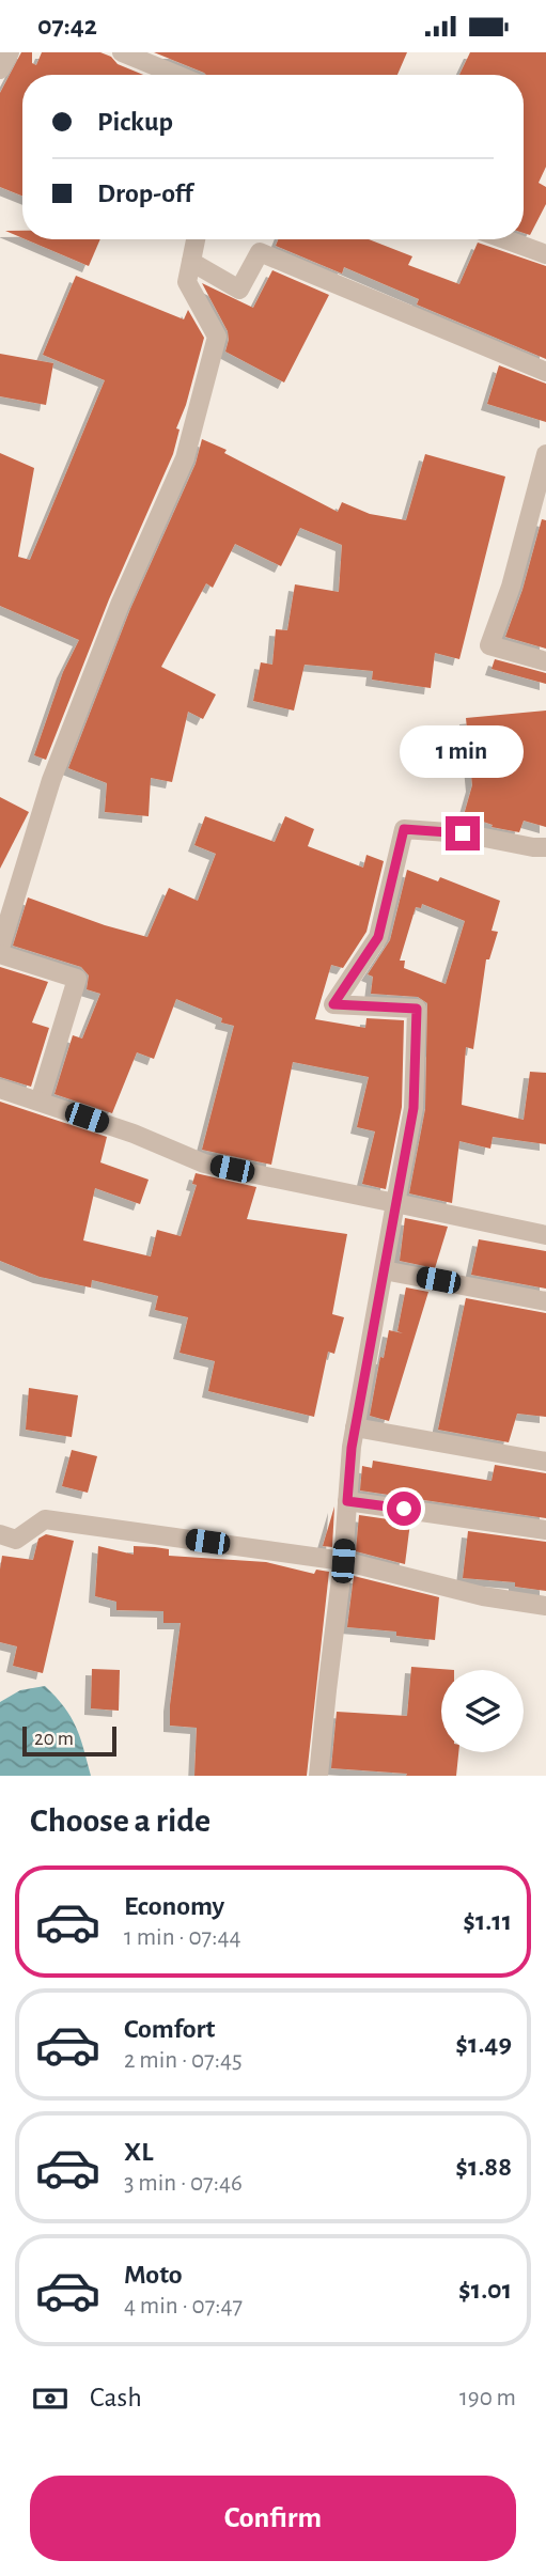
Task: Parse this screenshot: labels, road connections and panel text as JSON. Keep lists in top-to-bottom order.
{
  "scale_bar": "20 m",
  "page": {
    "status": "07:42",
    "banner": ["Pickup", "Drop-off"],
    "bubble": "1 min",
    "scale": "20 m",
    "heading": "Choose a ride",
    "list": [
      {
        "name": "Economy",
        "note": "1 min · 07:44",
        "value": "$1.11"
      },
      {
        "name": "Comfort",
        "note": "2 min · 07:45",
        "value": "$1.49"
      },
      {
        "name": "XL",
        "note": "3 min · 07:46",
        "value": "$1.88"
      },
      {
        "name": "Moto",
        "note": "4 min · 07:47",
        "value": "$1.01"
      }
    ],
    "pay": ["Cash", "190 m"],
    "buttons": "Confirm"
  }
}
